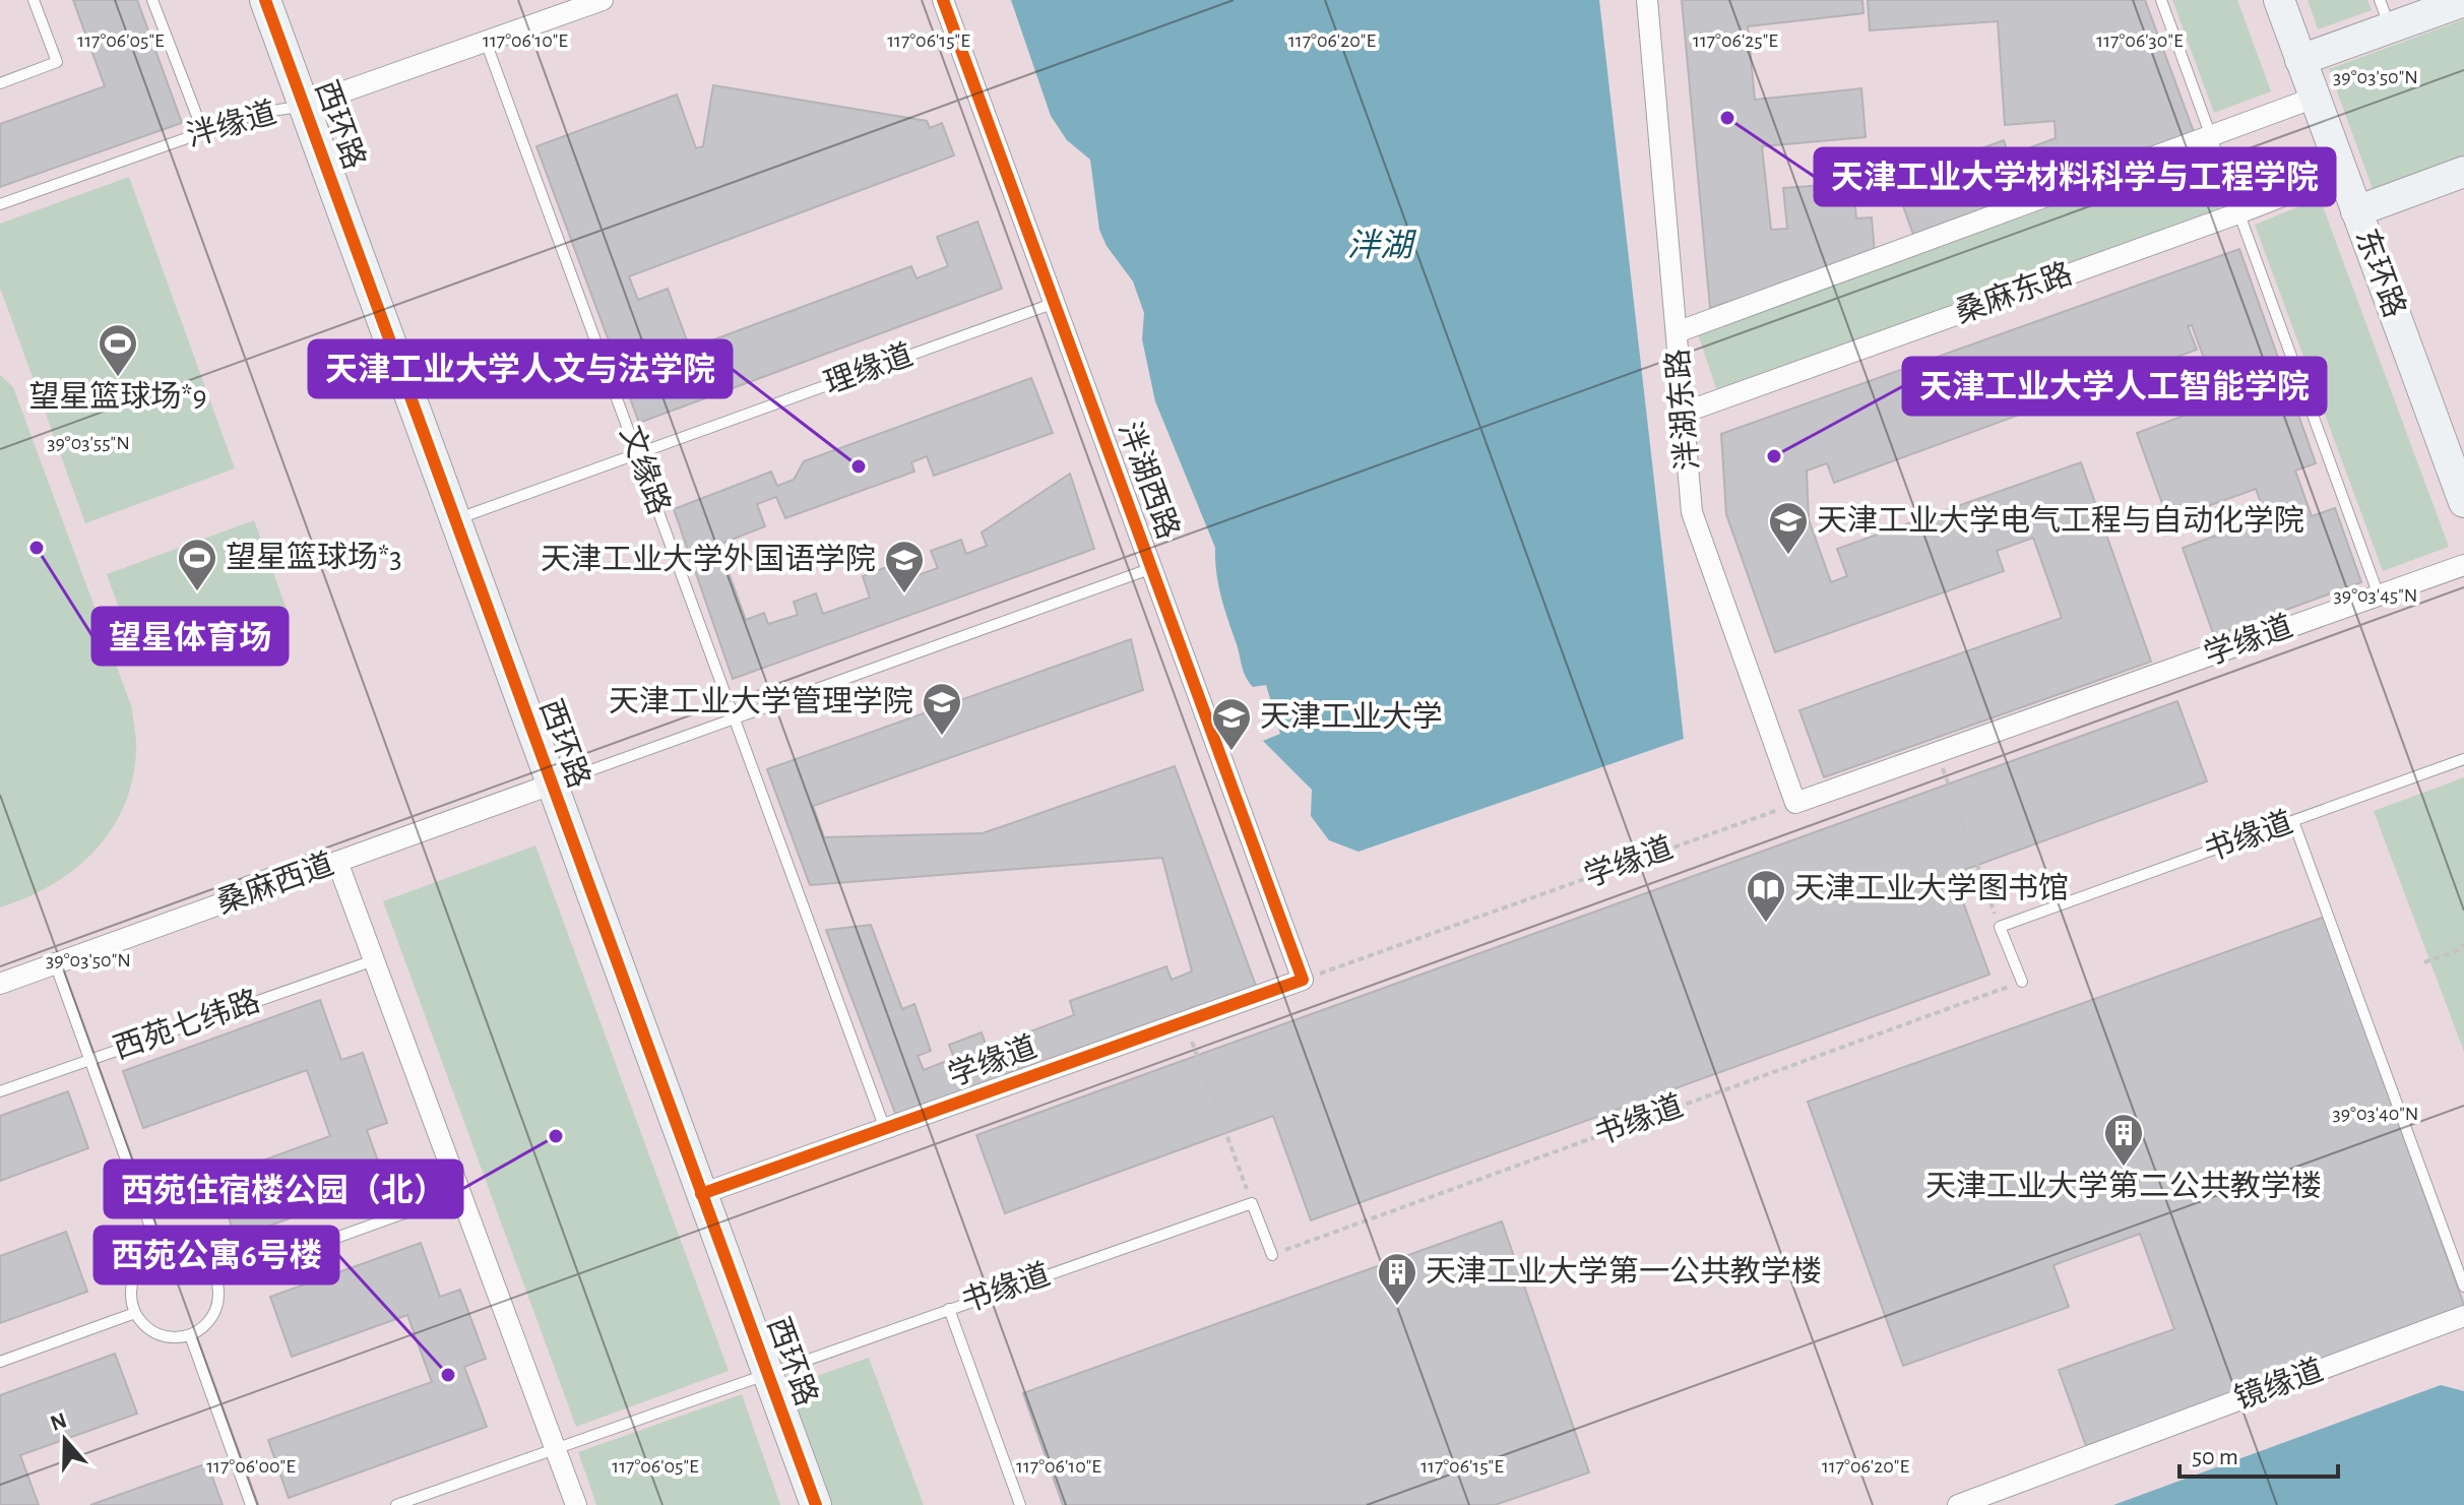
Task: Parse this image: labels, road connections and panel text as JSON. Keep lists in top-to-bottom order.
{
  "streets": {
    "street": [
      "泮缘道",
      "西环路",
      "东环路",
      "桑麻东路",
      "泮湖东路",
      "泮湖西路",
      "学缘道",
      "桑麻西道",
      "镜缘道"
    ],
    "lane": [
      "理缘道",
      "文缘路",
      "书缘道",
      "西苑七纬路"
    ]
  },
  "crossings": [
    ["泮缘道", "西环路"],
    ["泮缘道", "文缘路"],
    ["西环路", "理缘道"],
    ["西环路", "学缘道"],
    ["西环路", "书缘道"],
    ["西环路", "桑麻西道"],
    ["东环路", "桑麻东路"],
    ["桑麻东路", "泮湖东路"],
    ["理缘道", "文缘路"],
    ["理缘道", "泮湖西路"],
    ["泮湖东路", "学缘道"],
    ["文缘路", "学缘道"],
    ["泮湖西路", "学缘道"]
  ],
  "water": ["泮湖"],
  "places": {
    "other": [
      "天津工业大学材料科学与工程学院",
      "天津工业大学人工智能学院",
      "天津工业大学人文与法学院",
      "望星体育场",
      "西苑住宿楼公园（北）",
      "西苑公寓6号楼"
    ],
    "sports": ["望星篮球场*9", "望星篮球场*3"],
    "school or university": [
      "天津工业大学电气工程与自动化学院",
      "天津工业大学外国语学院",
      "天津工业大学管理学院",
      "天津工业大学"
    ],
    "library": ["天津工业大学图书馆"],
    "building": ["天津工业大学第二公共教学楼", "天津工业大学第一公共教学楼"]
  },
  "scale_bar": "50 m",
  "north": "top",
  "coordinates": [
    "117°06'05\"E",
    "117°06'10\"E",
    "117°06'15\"E",
    "117°06'20\"E",
    "117°06'25\"E",
    "117°06'30\"E",
    "39°03'50\"N",
    "39°03'55\"N",
    "39°03'45\"N",
    "39°03'40\"N",
    "117°06'00\"E"
  ]
}
